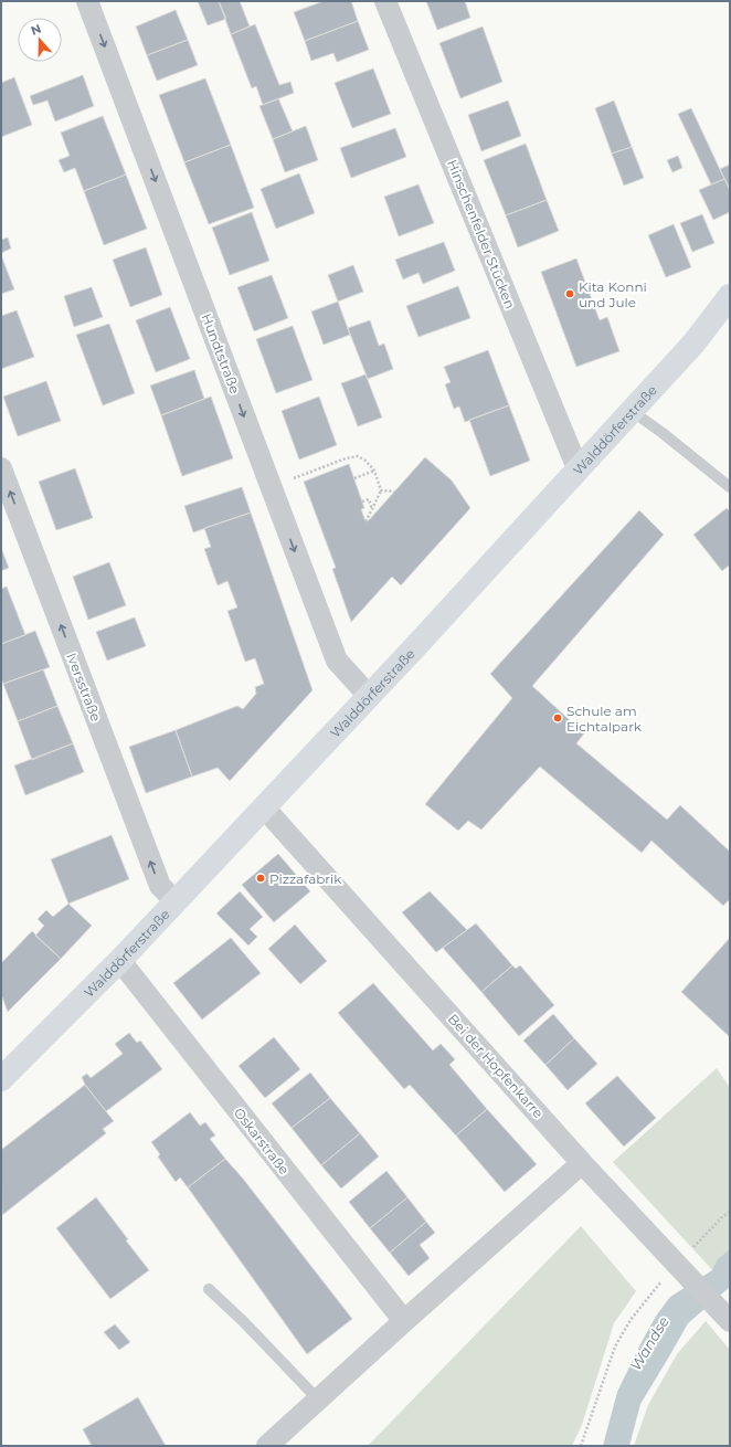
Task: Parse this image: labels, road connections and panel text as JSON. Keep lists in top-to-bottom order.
{
  "streets": {
    "street": [
      "Hinschenfelder Stücken",
      "Hundtstraße",
      "Walddörferstraße",
      "Iversstraße",
      "Bei der Hopfenkarre",
      "Oskarstraße"
    ]
  },
  "crossings": [
    ["Hinschenfelder Stücken", "Walddörferstraße"],
    ["Hundtstraße", "Walddörferstraße"],
    ["Walddörferstraße", "Iversstraße"],
    ["Walddörferstraße", "Bei der Hopfenkarre"],
    ["Walddörferstraße", "Oskarstraße"]
  ],
  "one_way": ["Hundtstraße", "Iversstraße"],
  "water": ["Wandse"],
  "places": ["Kita Konni und Jule", "Schule am Eichtalpark", "Pizzafabrik"],
  "north": "top"
}
